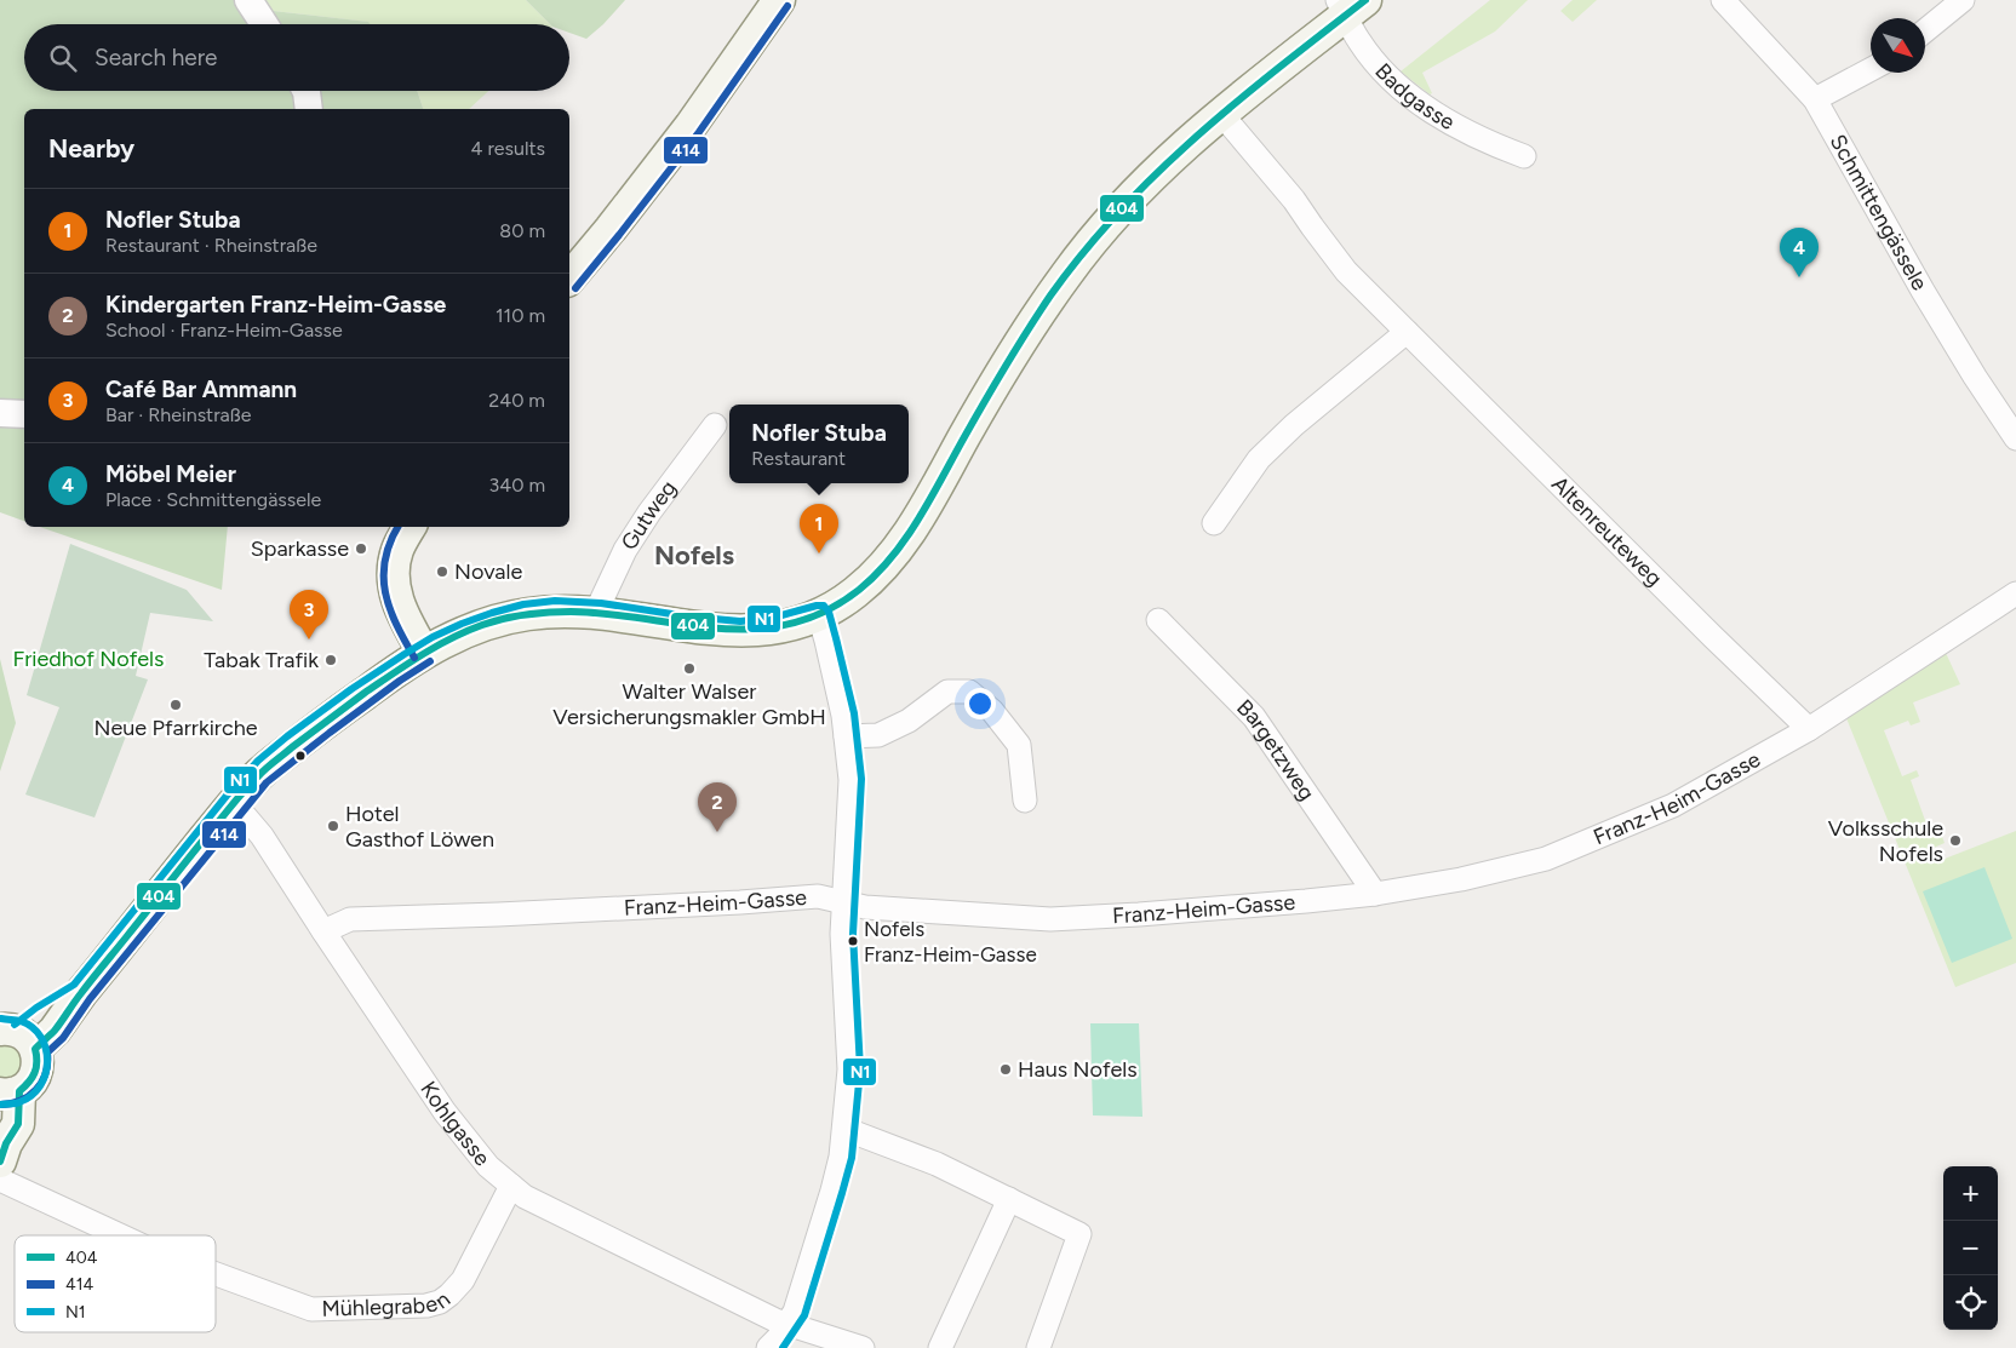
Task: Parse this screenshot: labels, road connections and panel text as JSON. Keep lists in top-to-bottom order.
{
  "streets": {
    "street": [
      "Badgasse",
      "Schmittengässele",
      "Gutweg",
      "Altenreuteweg",
      "Bargetzweg",
      "Franz-Heim-Gasse",
      "Kohlgasse",
      "Mühlegraben"
    ]
  },
  "crossings": [
    ["Altenreuteweg", "Franz-Heim-Gasse"],
    ["Bargetzweg", "Franz-Heim-Gasse"],
    ["Franz-Heim-Gasse", "Kohlgasse"],
    ["Kohlgasse", "Mühlegraben"]
  ],
  "districts": ["Nofels"],
  "parks": ["Friedhof Nofels"],
  "places": [
    "Sparkasse",
    "Novale",
    "Tabak Trafik",
    "Walter Walser Versicherungsmakler GmbH",
    "Neue Pfarrkirche",
    "Hotel Gasthof Löwen",
    "Volksschule Nofels",
    "Nofels Franz-Heim-Gasse",
    "Haus Nofels"
  ],
  "lines": ["transit line 404", "transit line 414", "transit line N1"],
  "legend": ["404", "414", "N1"],
  "north": "bottom right",
  "page": {
    "search": "Search here",
    "heading": ["Nearby", "4 results"],
    "list": [
      {
        "mark": "1",
        "name": "Nofler Stuba",
        "note": "Restaurant · Rheinstraße",
        "value": "80 m"
      },
      {
        "mark": "2",
        "name": "Kindergarten Franz-Heim-Gasse",
        "note": "School · Franz-Heim-Gasse",
        "value": "110 m"
      },
      {
        "mark": "3",
        "name": "Café Bar Ammann",
        "note": "Bar · Rheinstraße",
        "value": "240 m"
      },
      {
        "mark": "4",
        "name": "Möbel Meier",
        "note": "Place · Schmittengässele",
        "value": "340 m"
      }
    ],
    "pins": [
      "4",
      "1",
      "3",
      "2"
    ],
    "popup": ["Nofler Stuba", "Restaurant"],
    "map_buttons": ["+", "−"]
  }
}
